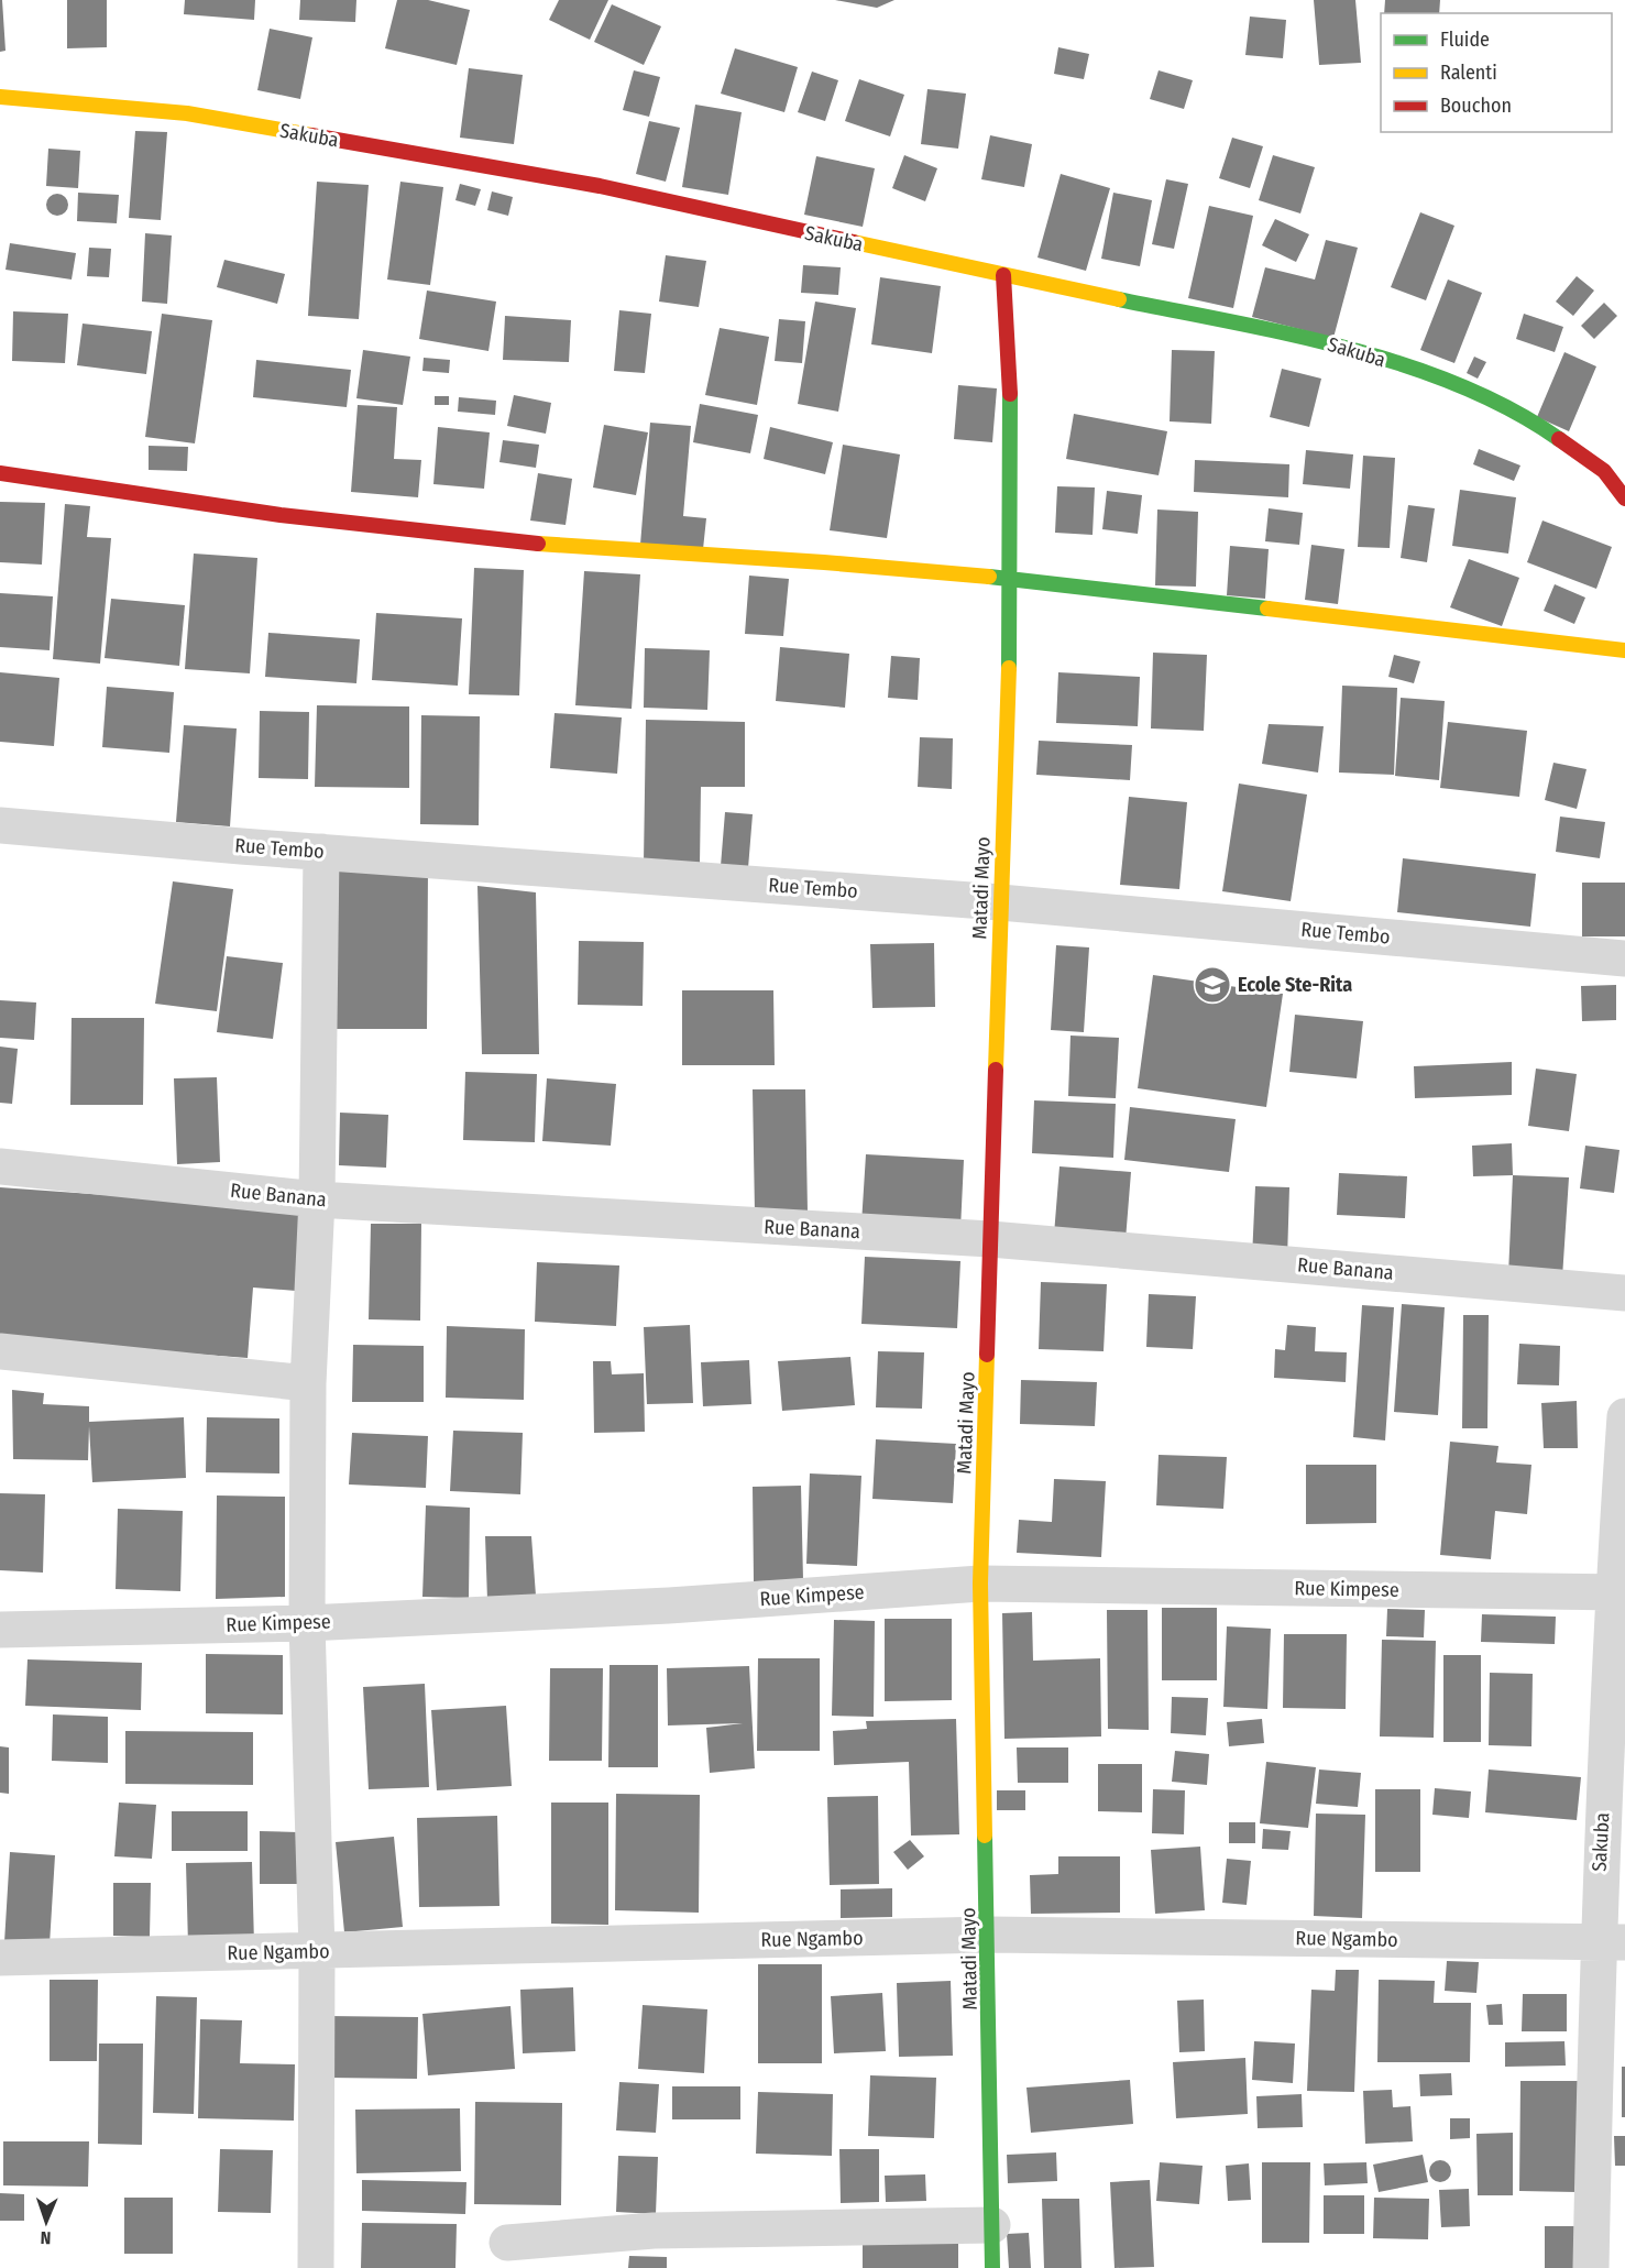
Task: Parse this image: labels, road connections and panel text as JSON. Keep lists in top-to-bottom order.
{
  "streets": {
    "street": [
      "Sakuba",
      "Rue Tembo",
      "Matadi Mayo",
      "Rue Banana",
      "Rue Kimpese",
      "Rue Ngambo"
    ]
  },
  "crossings": [
    ["Sakuba", "Matadi Mayo"],
    ["Sakuba", "Rue Kimpese"],
    ["Sakuba", "Rue Ngambo"],
    ["Rue Tembo", "Matadi Mayo"],
    ["Matadi Mayo", "Rue Banana"],
    ["Matadi Mayo", "Rue Kimpese"],
    ["Matadi Mayo", "Rue Ngambo"]
  ],
  "places": {
    "school or university": ["Ecole Ste-Rita"]
  },
  "legend": ["Fluide", "Ralenti", "Bouchon"],
  "north": "bottom"
}
